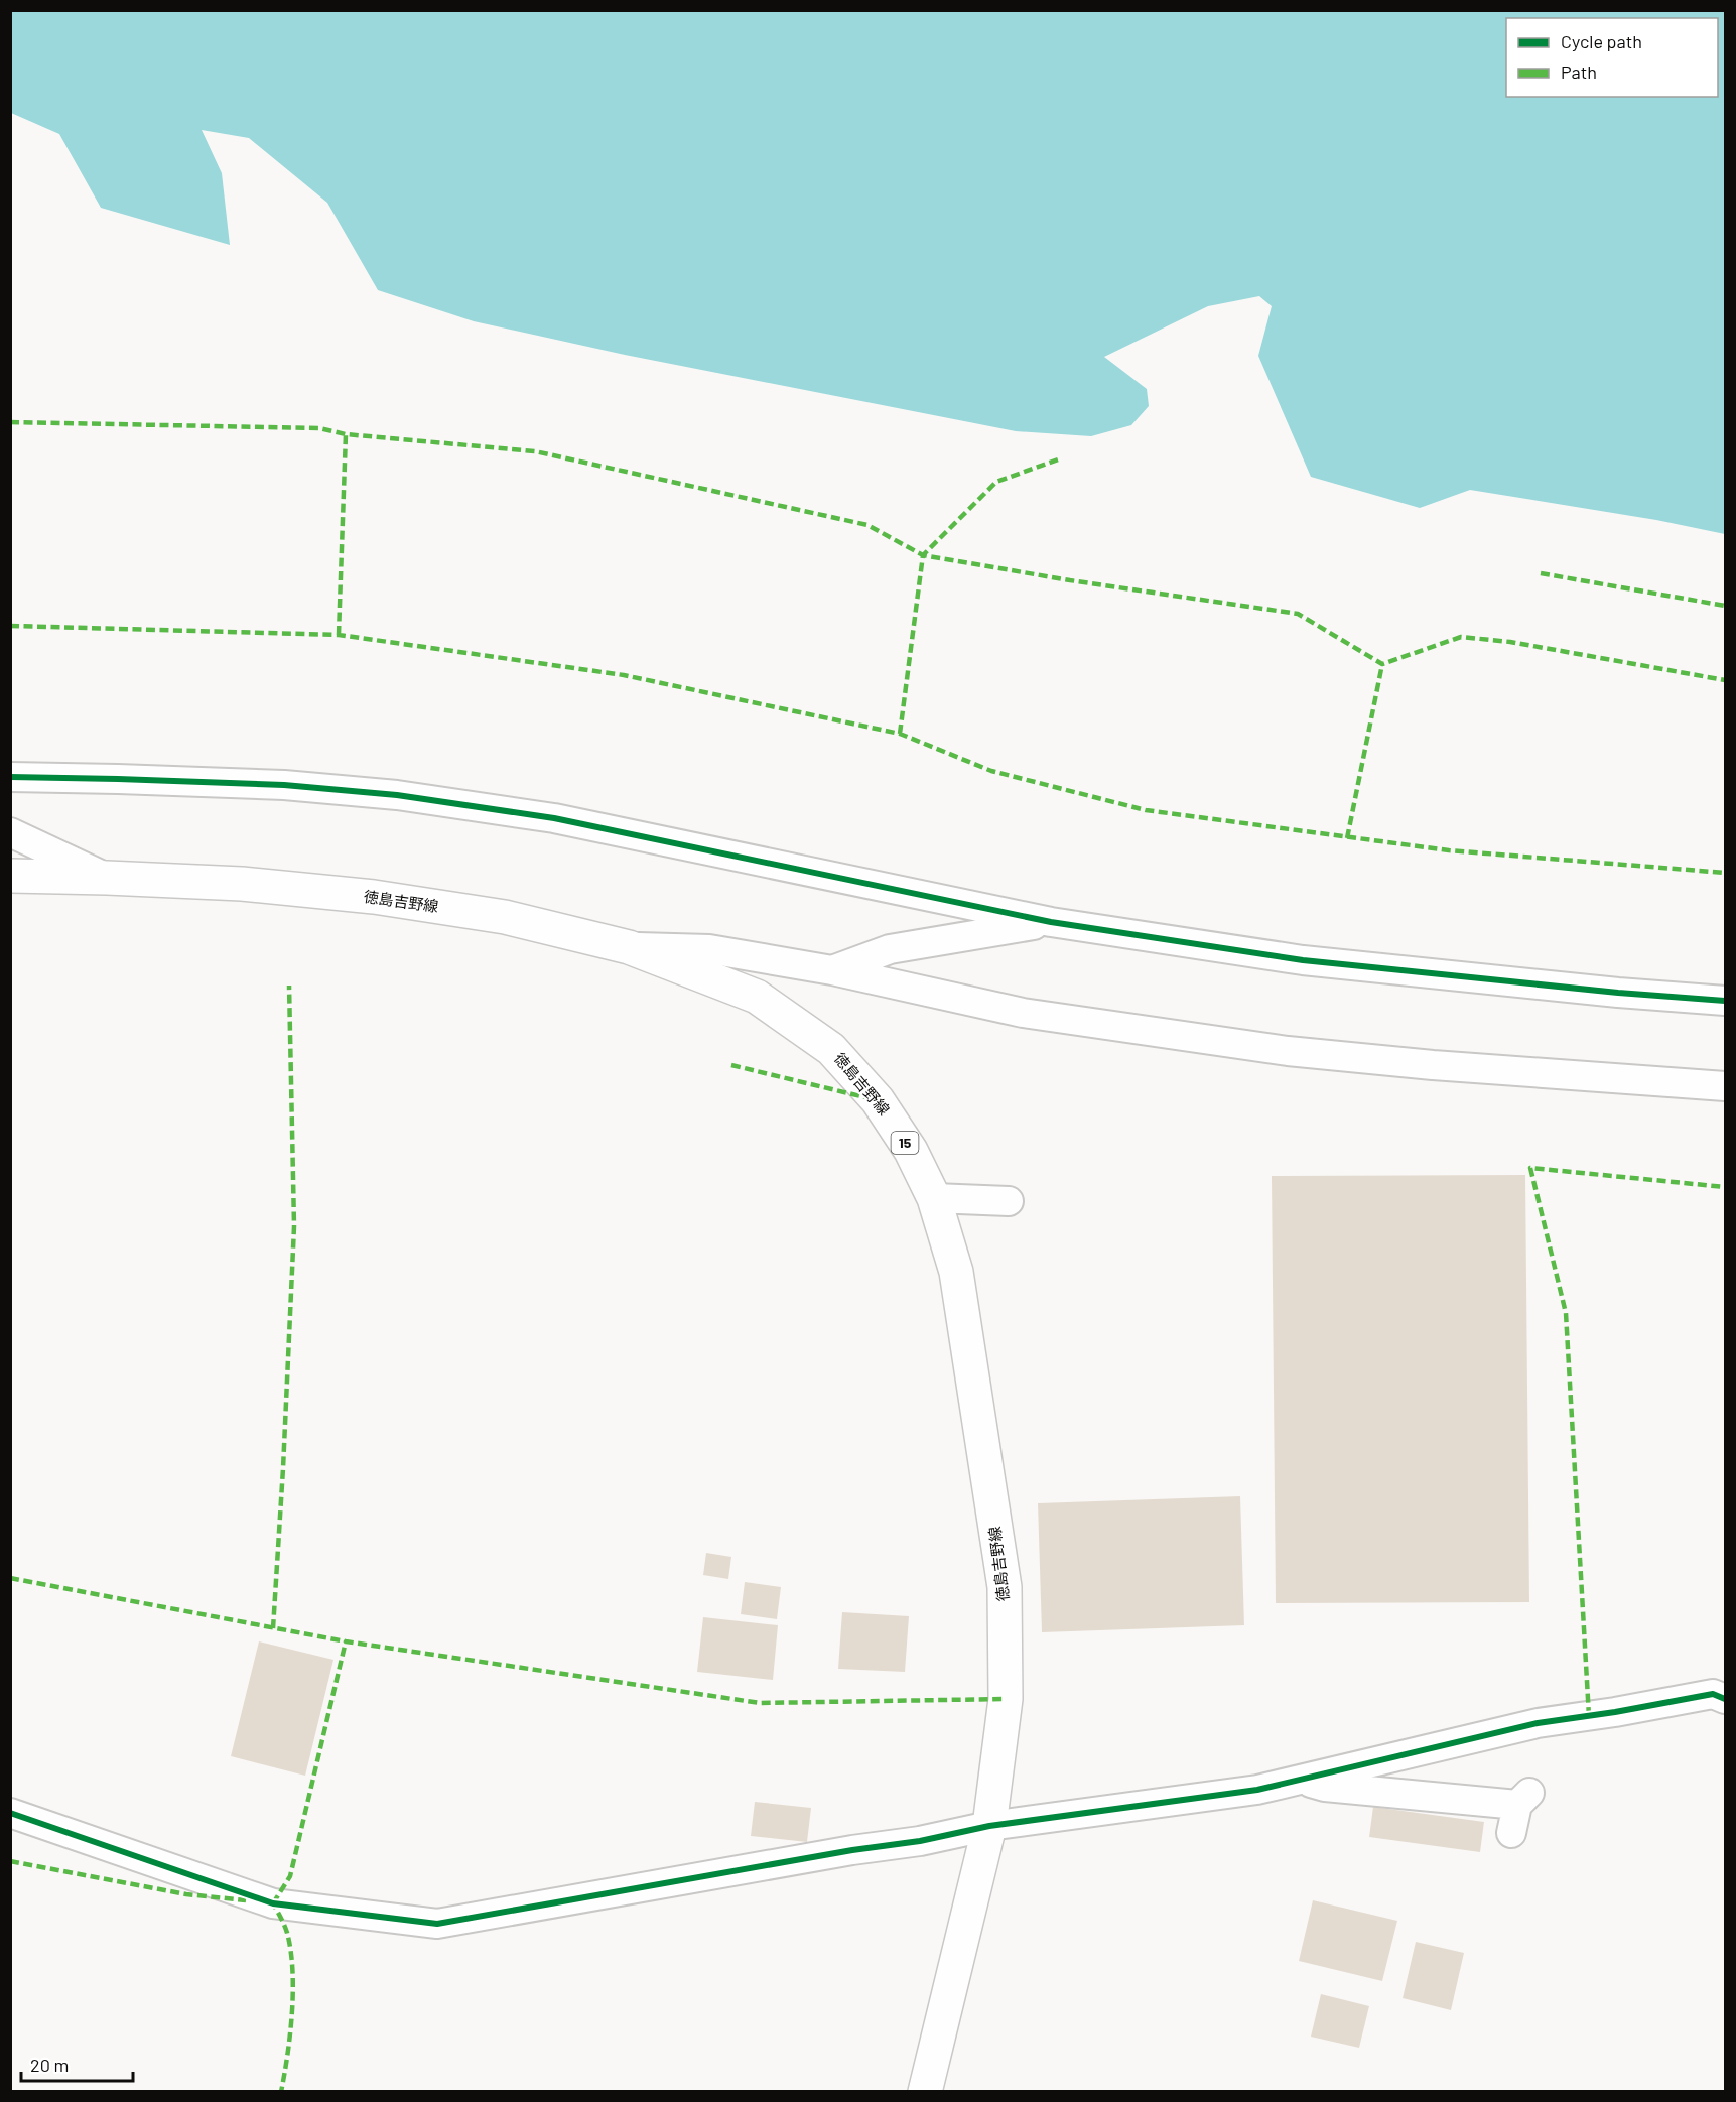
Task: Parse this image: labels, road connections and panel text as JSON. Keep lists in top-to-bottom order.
{
  "streets": {
    "main road": ["徳島吉野線", "15"]
  },
  "legend": ["Cycle path", "Path"],
  "scale_bar": "20 m"
}
